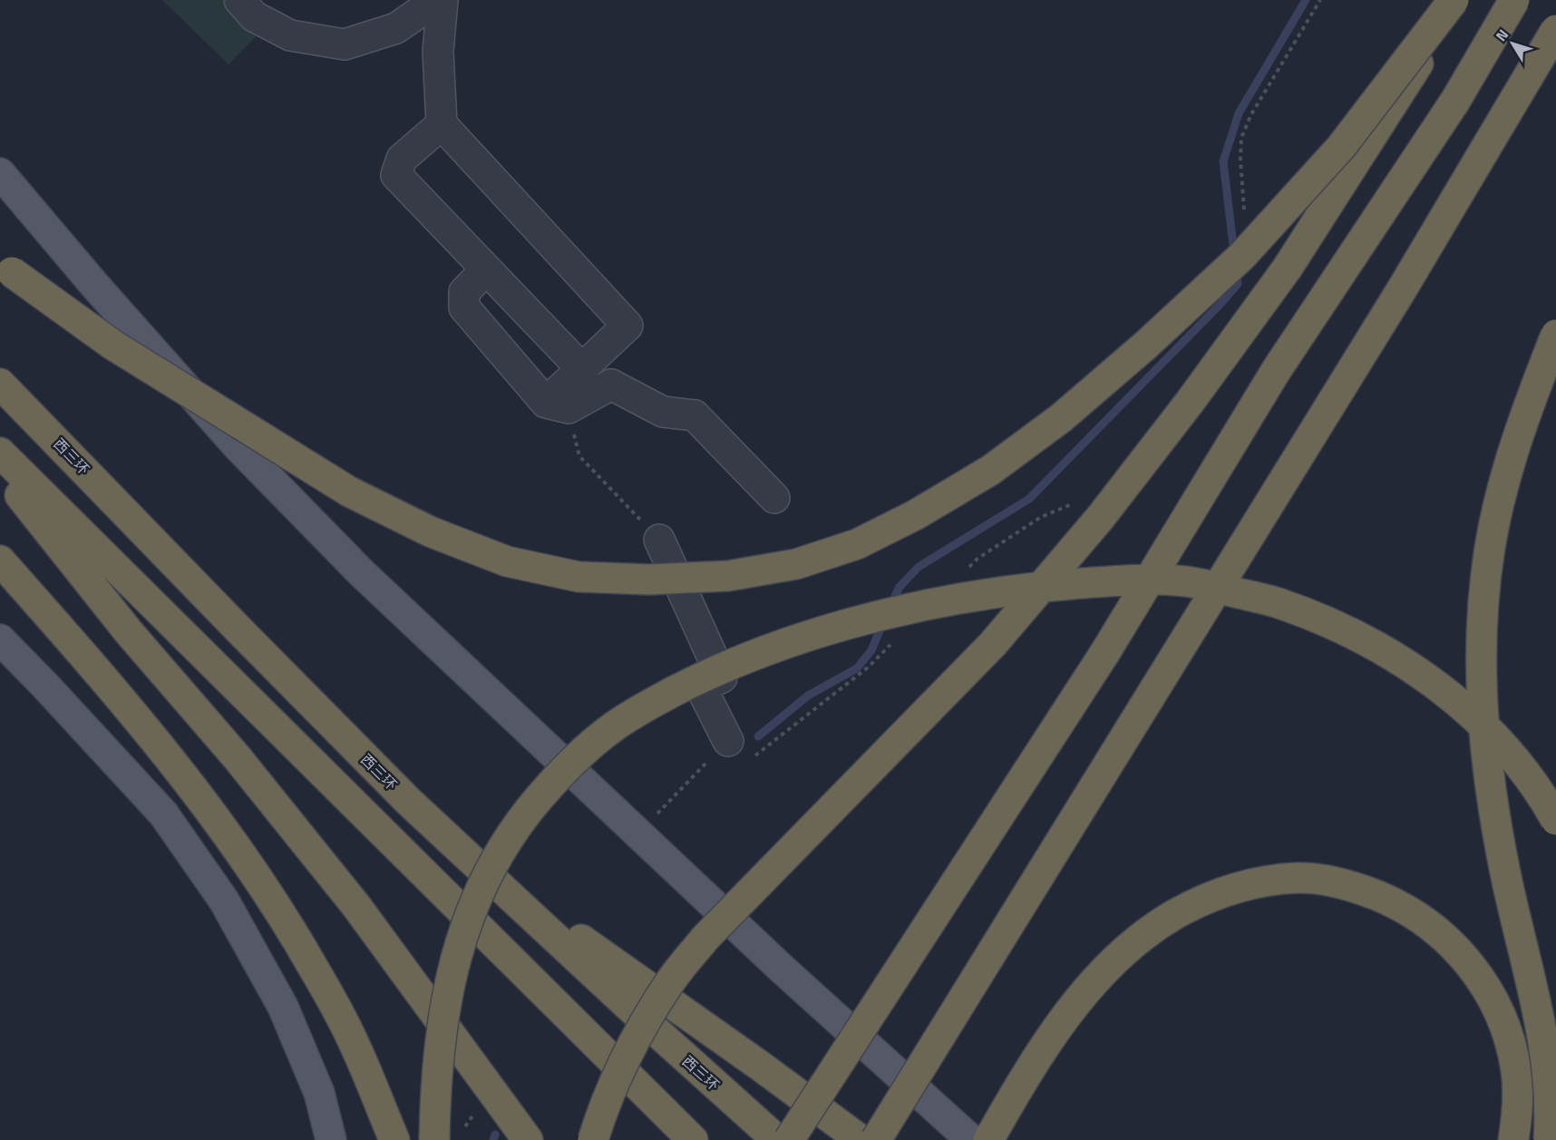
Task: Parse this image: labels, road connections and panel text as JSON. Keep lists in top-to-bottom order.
{
  "streets": {
    "highway": ["西三环"]
  },
  "north": "top left"
}
